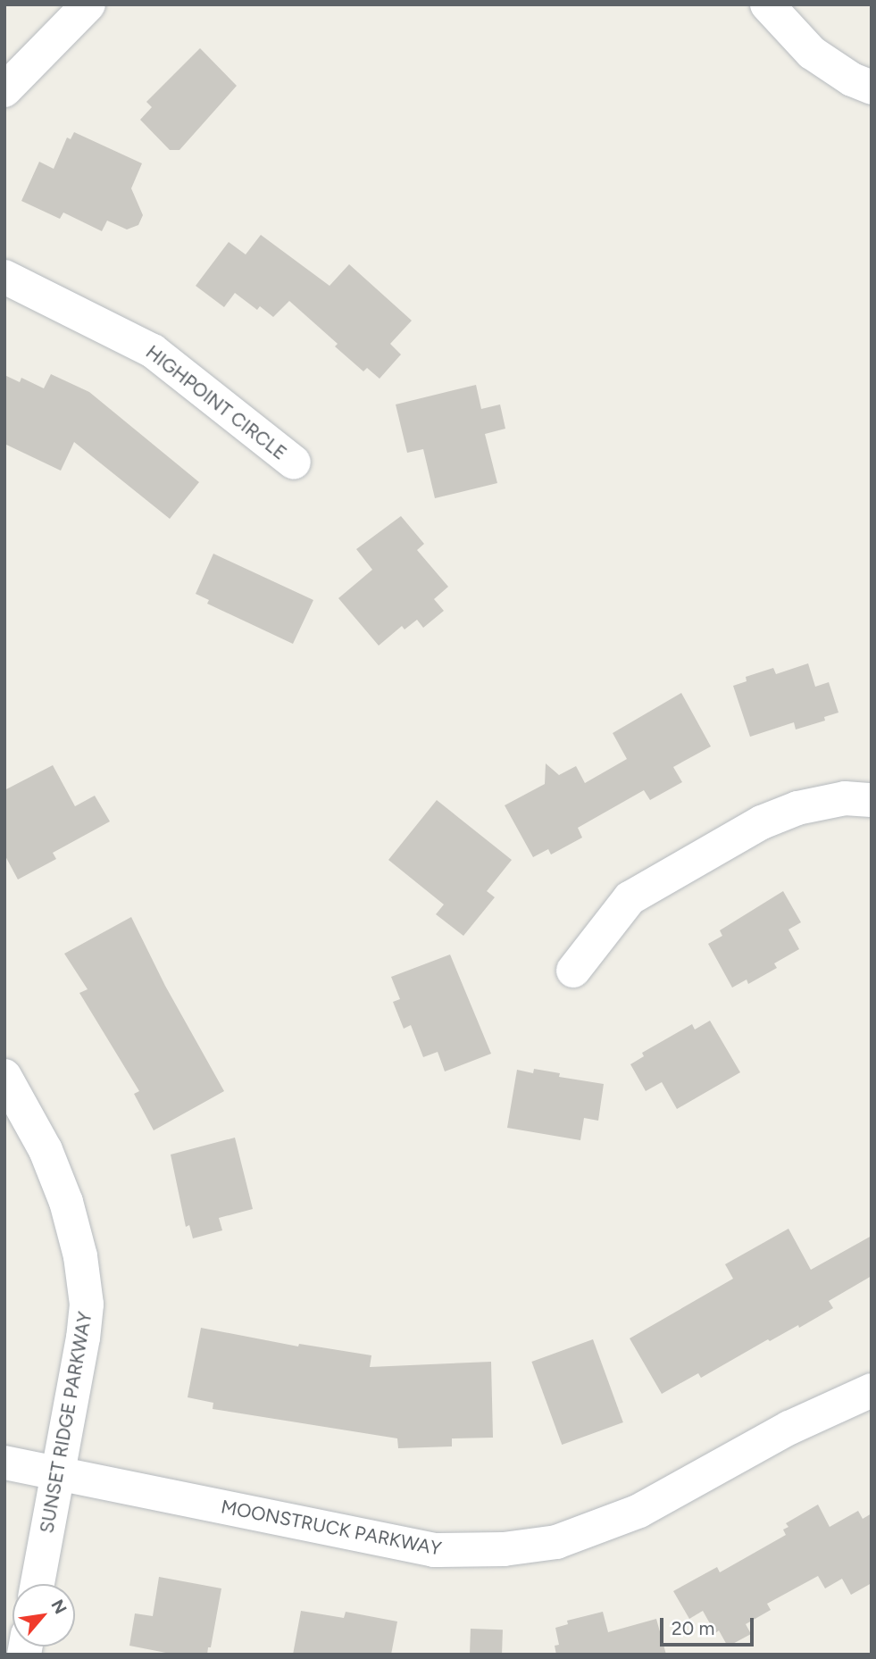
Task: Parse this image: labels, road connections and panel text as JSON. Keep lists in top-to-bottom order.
{
  "streets": {
    "street": ["HIGHPOINT CIRCLE", "SUNSET RIDGE PARKWAY", "MOONSTRUCK PARKWAY"]
  },
  "crossings": [
    ["SUNSET RIDGE PARKWAY", "MOONSTRUCK PARKWAY"]
  ],
  "scale_bar": "20 m",
  "north": "top right"
}
